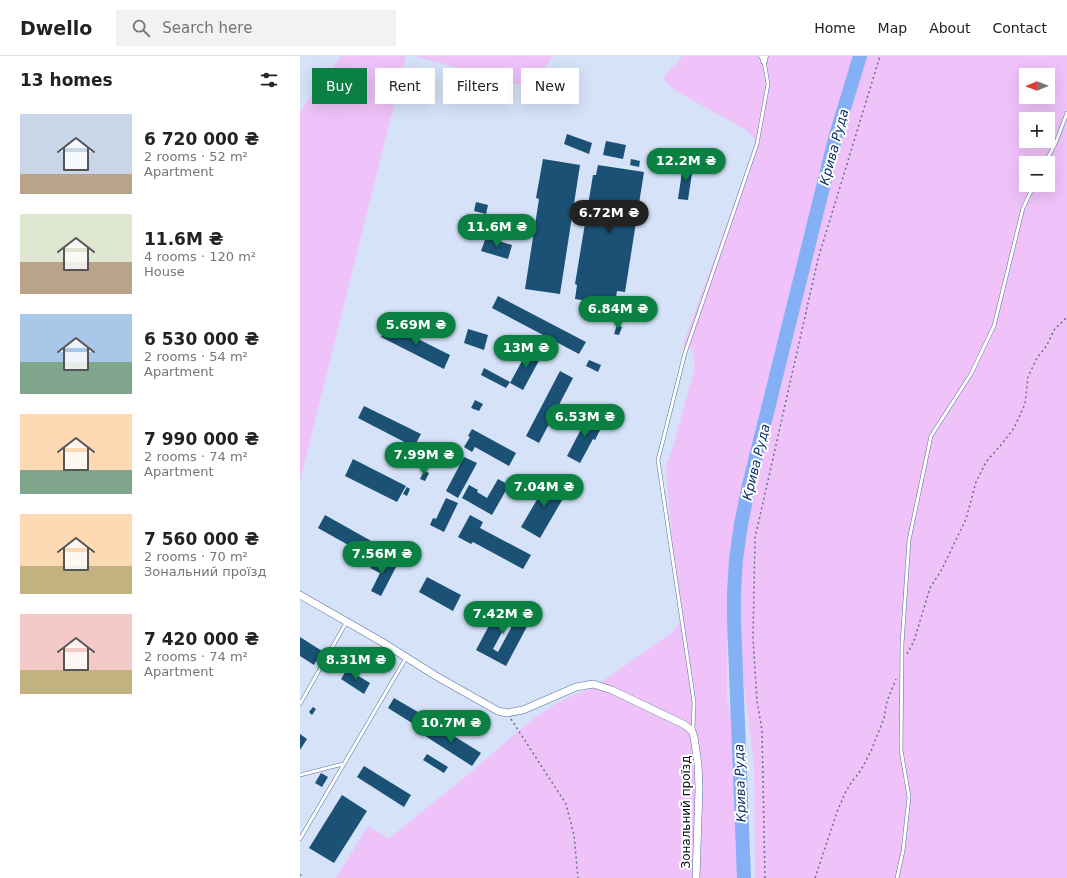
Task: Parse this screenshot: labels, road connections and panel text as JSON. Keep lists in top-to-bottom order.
{
  "streets": {
    "street": ["Зональний проїзд"]
  },
  "water": ["Крива Руда"],
  "north": "left",
  "page": {
    "header": "Dwello",
    "search": "Search here",
    "nav": [
      "Home",
      "Map",
      "About",
      "Contact"
    ],
    "heading": "13 homes",
    "map_buttons": ["+", "−"],
    "chip": [
      "Buy",
      "Rent",
      "Filters",
      "New"
    ],
    "list": [
      {
        "name": "6 720 000 ₴",
        "note": "2 rooms · 52 m² · Apartment"
      },
      {
        "name": "11.6M ₴",
        "note": "4 rooms · 120 m² · House"
      },
      {
        "name": "6 530 000 ₴",
        "note": "2 rooms · 54 m² · Apartment"
      },
      {
        "name": "7 990 000 ₴",
        "note": "2 rooms · 74 m² · Apartment"
      },
      {
        "name": "7 560 000 ₴",
        "note": "2 rooms · 70 m² · Зональний проїзд"
      },
      {
        "name": "7 420 000 ₴",
        "note": "2 rooms · 74 m² · Apartment"
      }
    ],
    "price": [
      "12.2M ₴",
      "6.72M ₴",
      "11.6M ₴",
      "6.84M ₴",
      "5.69M ₴",
      "13M ₴",
      "6.53M ₴",
      "7.99M ₴",
      "7.04M ₴",
      "7.56M ₴",
      "7.42M ₴",
      "8.31M ₴",
      "10.7M ₴"
    ]
  }
}
